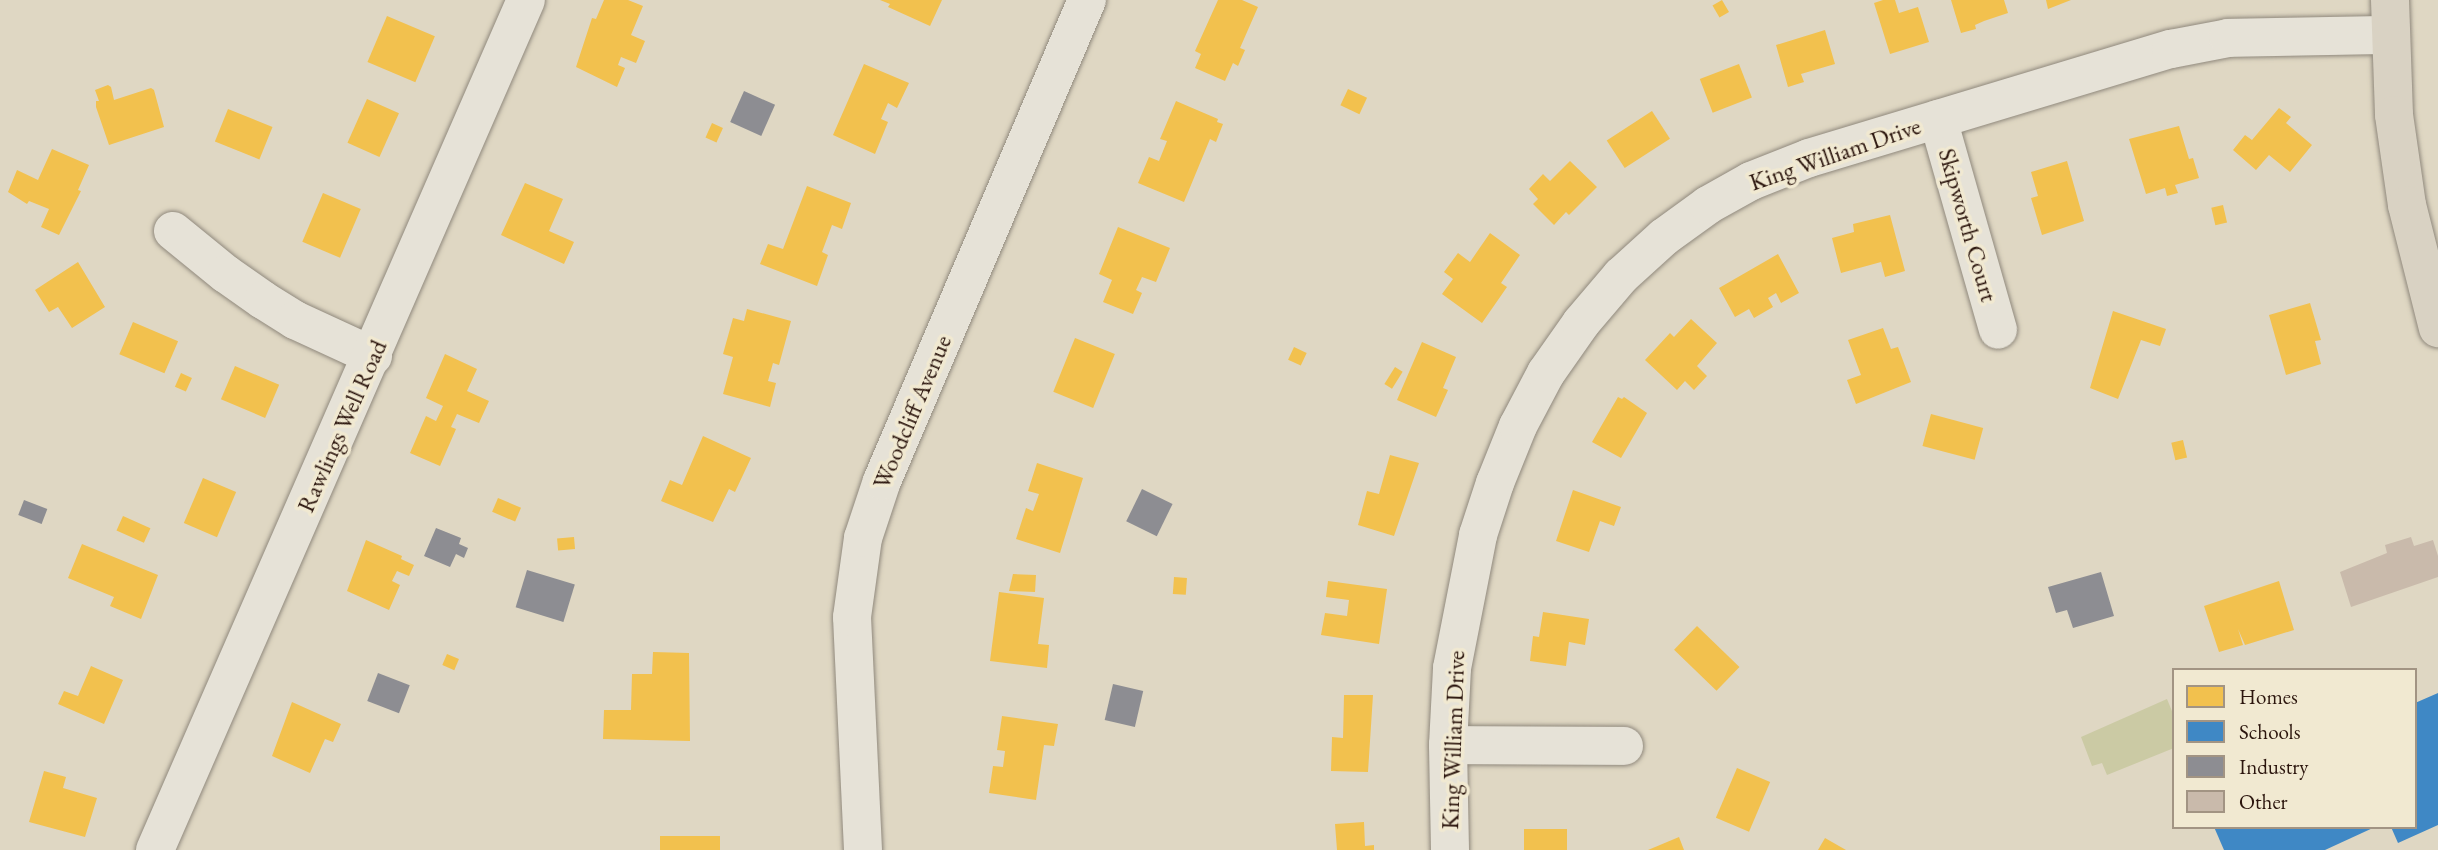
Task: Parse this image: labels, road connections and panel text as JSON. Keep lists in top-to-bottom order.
{
  "streets": {
    "street": [
      "King William Drive",
      "Skipworth Court",
      "Woodcliff Avenue",
      "Rawlings Well Road"
    ]
  },
  "crossings": [
    ["King William Drive", "Skipworth Court"]
  ],
  "legend": [
    "Homes",
    "Schools",
    "Industry",
    "Other"
  ]
}
